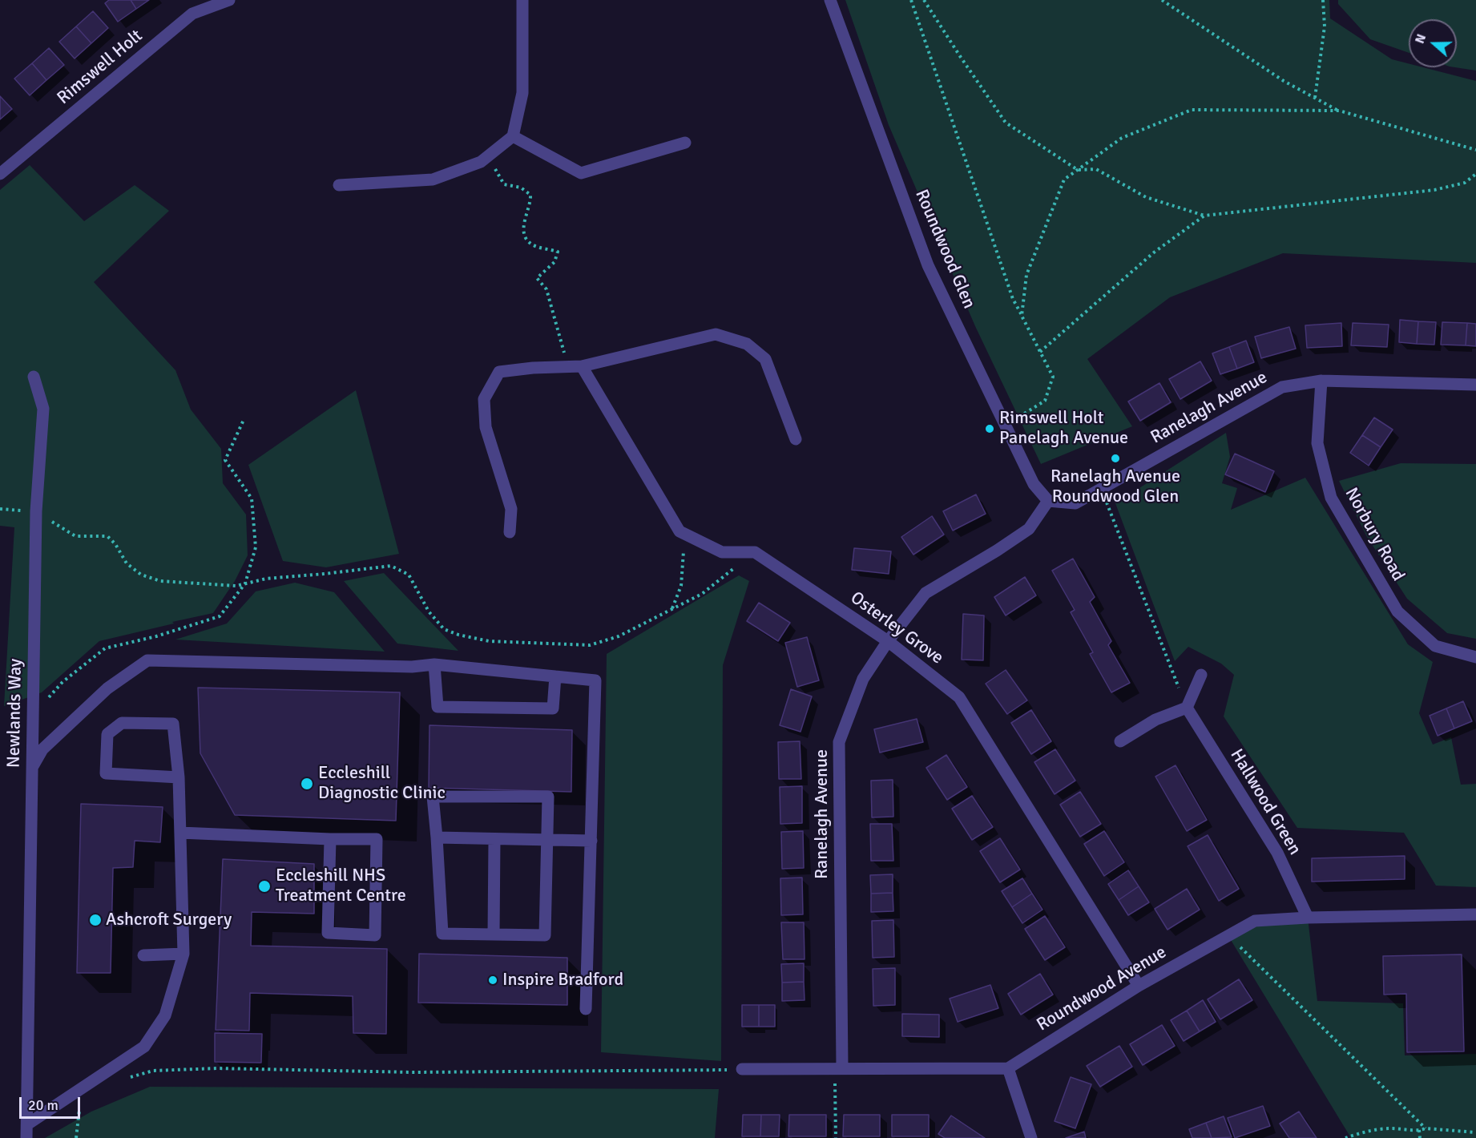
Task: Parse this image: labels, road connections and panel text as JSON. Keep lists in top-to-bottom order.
{
  "streets": {
    "street": [
      "Rimswell Holt",
      "Roundwood Glen",
      "Ranelagh Avenue",
      "Norbury Road",
      "Osterley Grove",
      "Newlands Way",
      "Hallwood Green",
      "Roundwood Avenue"
    ]
  },
  "crossings": [
    ["Roundwood Glen", "Ranelagh Avenue"],
    ["Ranelagh Avenue", "Norbury Road"],
    ["Ranelagh Avenue", "Osterley Grove"],
    ["Osterley Grove", "Roundwood Avenue"],
    ["Hallwood Green", "Roundwood Avenue"]
  ],
  "places": [
    "Rimswell Holt Panelagh Avenue",
    "Ranelagh Avenue Roundwood Glen",
    "Eccleshill Diagnostic Clinic",
    "Eccleshill NHS Treatment Centre",
    "Ashcroft Surgery",
    "Inspire Bradford"
  ],
  "scale_bar": "20 m",
  "north": "left"
}
